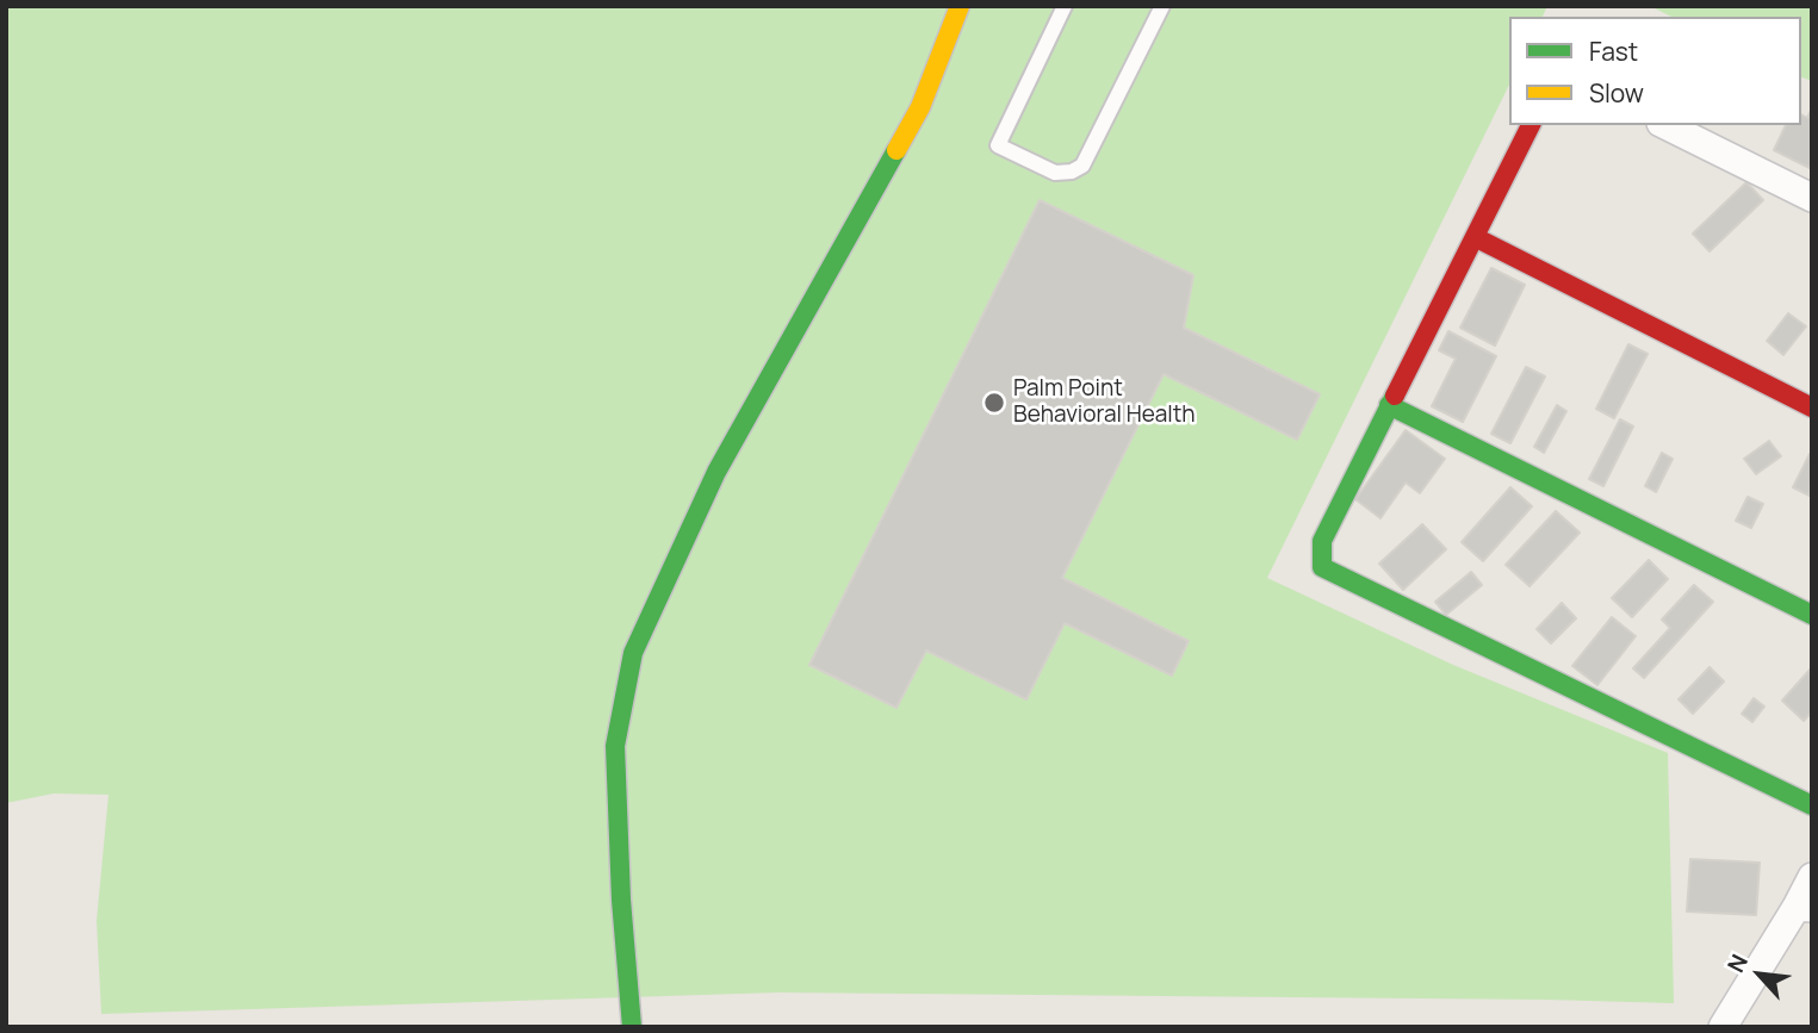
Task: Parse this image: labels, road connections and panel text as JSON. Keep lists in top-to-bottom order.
{
  "places": ["Palm Point Behavioral Health"],
  "legend": ["Fast", "Slow"],
  "north": "top left"
}
